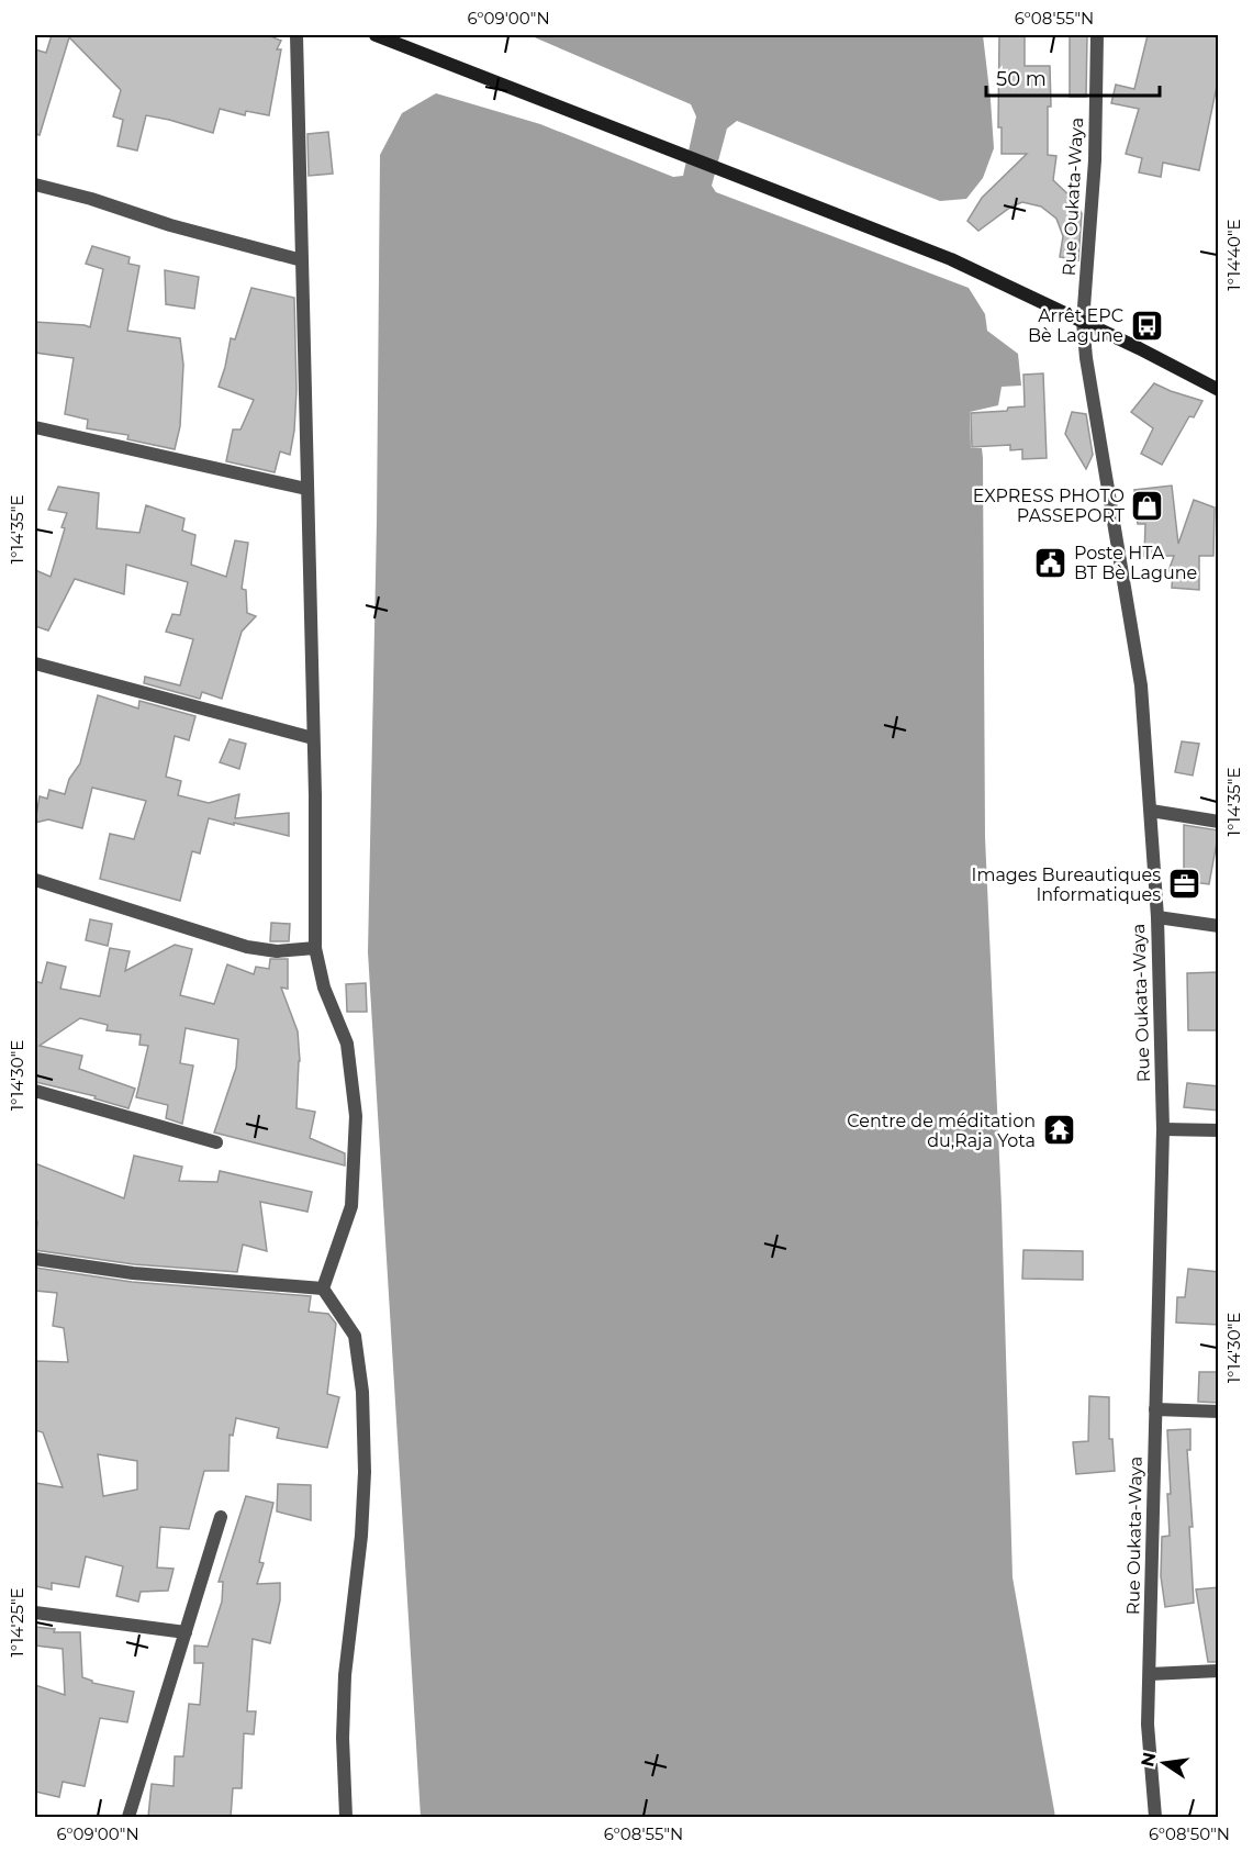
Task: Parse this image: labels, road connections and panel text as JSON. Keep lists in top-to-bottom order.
{
  "streets": {
    "street": ["Rue Oukata-Waya"]
  },
  "places": {
    "bus stop": ["Arrêt EPC Bè Lagune"],
    "shop": ["EXPRESS PHOTO PASSEPORT"],
    "public building": ["Poste HTA BT Bè Lagune"],
    "office": ["Images Bureautiques Informatiques"],
    "temple": ["Centre de méditation du,Raja Yota"]
  },
  "scale_bar": "50 m",
  "north": "left",
  "coordinates": [
    "6°09'00\"N",
    "6°08'55\"N",
    "1°14'40\"E",
    "1°14'35\"E",
    "1°14'30\"E",
    "1°14'25\"E",
    "6°08'50\"N"
  ]
}
